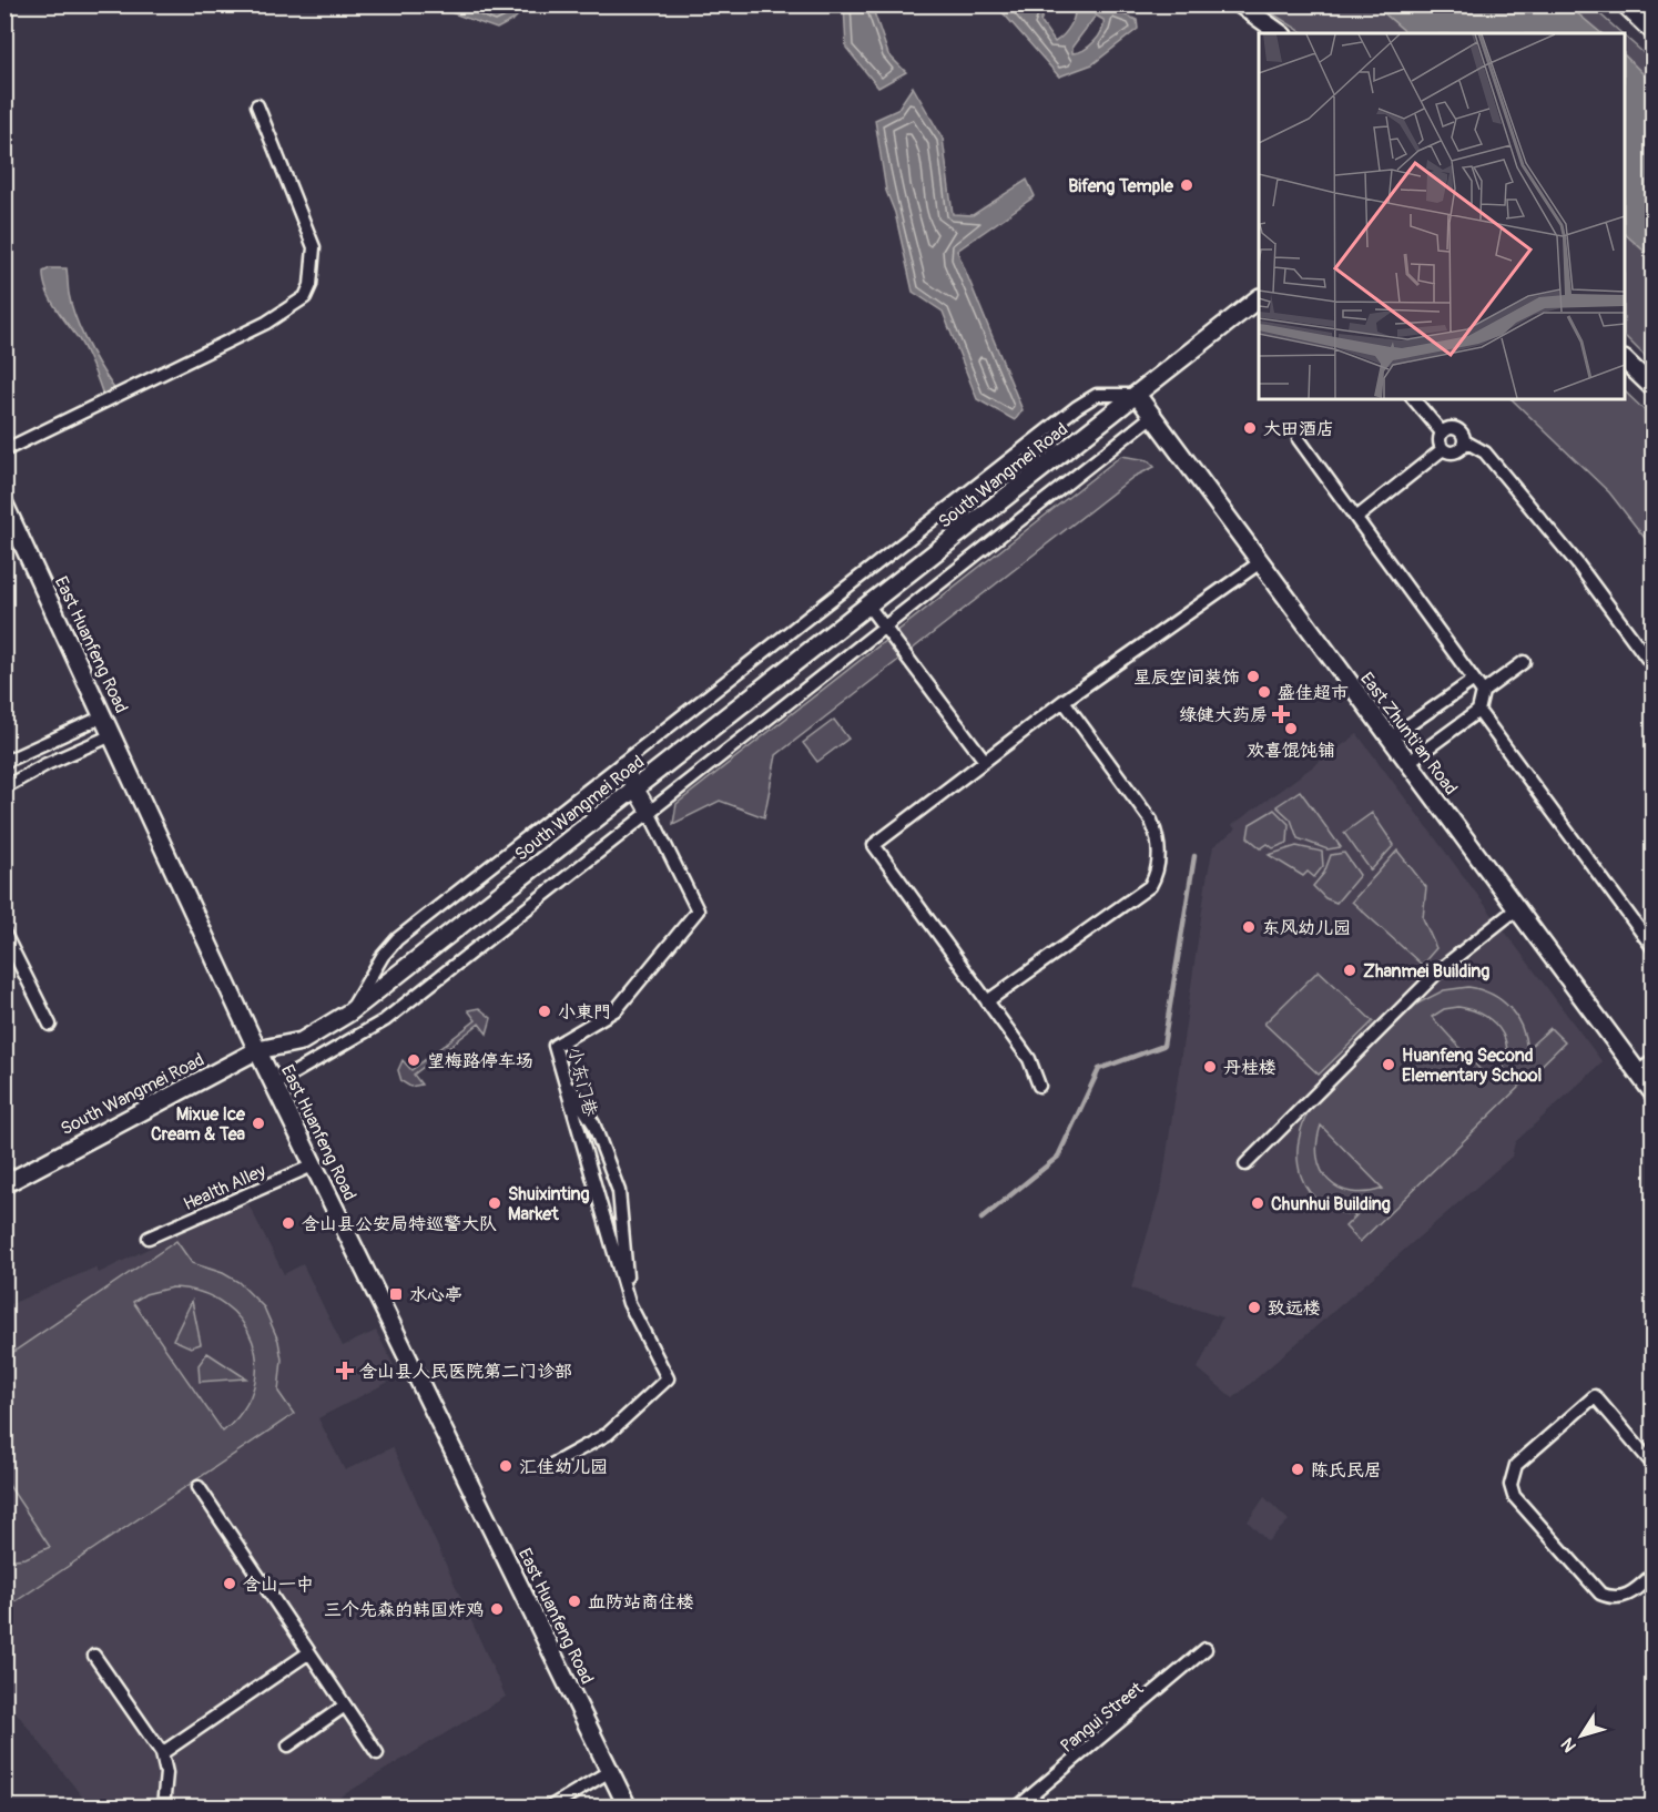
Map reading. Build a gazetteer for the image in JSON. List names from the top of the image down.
{
  "streets": {
    "main road": ["South Wangmei Road", "East Huanfeng Road", "East Zhunti'an Road"],
    "street": ["小东门巷", "Health Alley", "Pangui Street"]
  },
  "crossings": [
    ["South Wangmei Road", "East Huanfeng Road"],
    ["South Wangmei Road", "East Zhunti'an Road"],
    ["East Huanfeng Road", "Health Alley"]
  ],
  "places": {
    "other": [
      "Bifeng Temple",
      "大田酒店",
      "星辰空间装饰",
      "盛佳超市",
      "欢喜馄饨铺",
      "东风幼儿园",
      "Zhanmei Building",
      "小東門",
      "望梅路停车场",
      "Huanfeng Second Elementary School",
      "丹桂楼",
      "Mixue Ice Cream & Tea",
      "Shuixinting Market",
      "Chunhui Building",
      "含山县公安局特巡警大队",
      "致远楼",
      "汇佳幼儿园",
      "陈氏民居",
      "含山一中",
      "血防站商住楼",
      "三个先森的韩国炸鸡"
    ],
    "health": ["绿健大药房", "含山县人民医院第二门诊部"],
    "transit": ["水心亭"]
  },
  "north": "bottom left"
}
